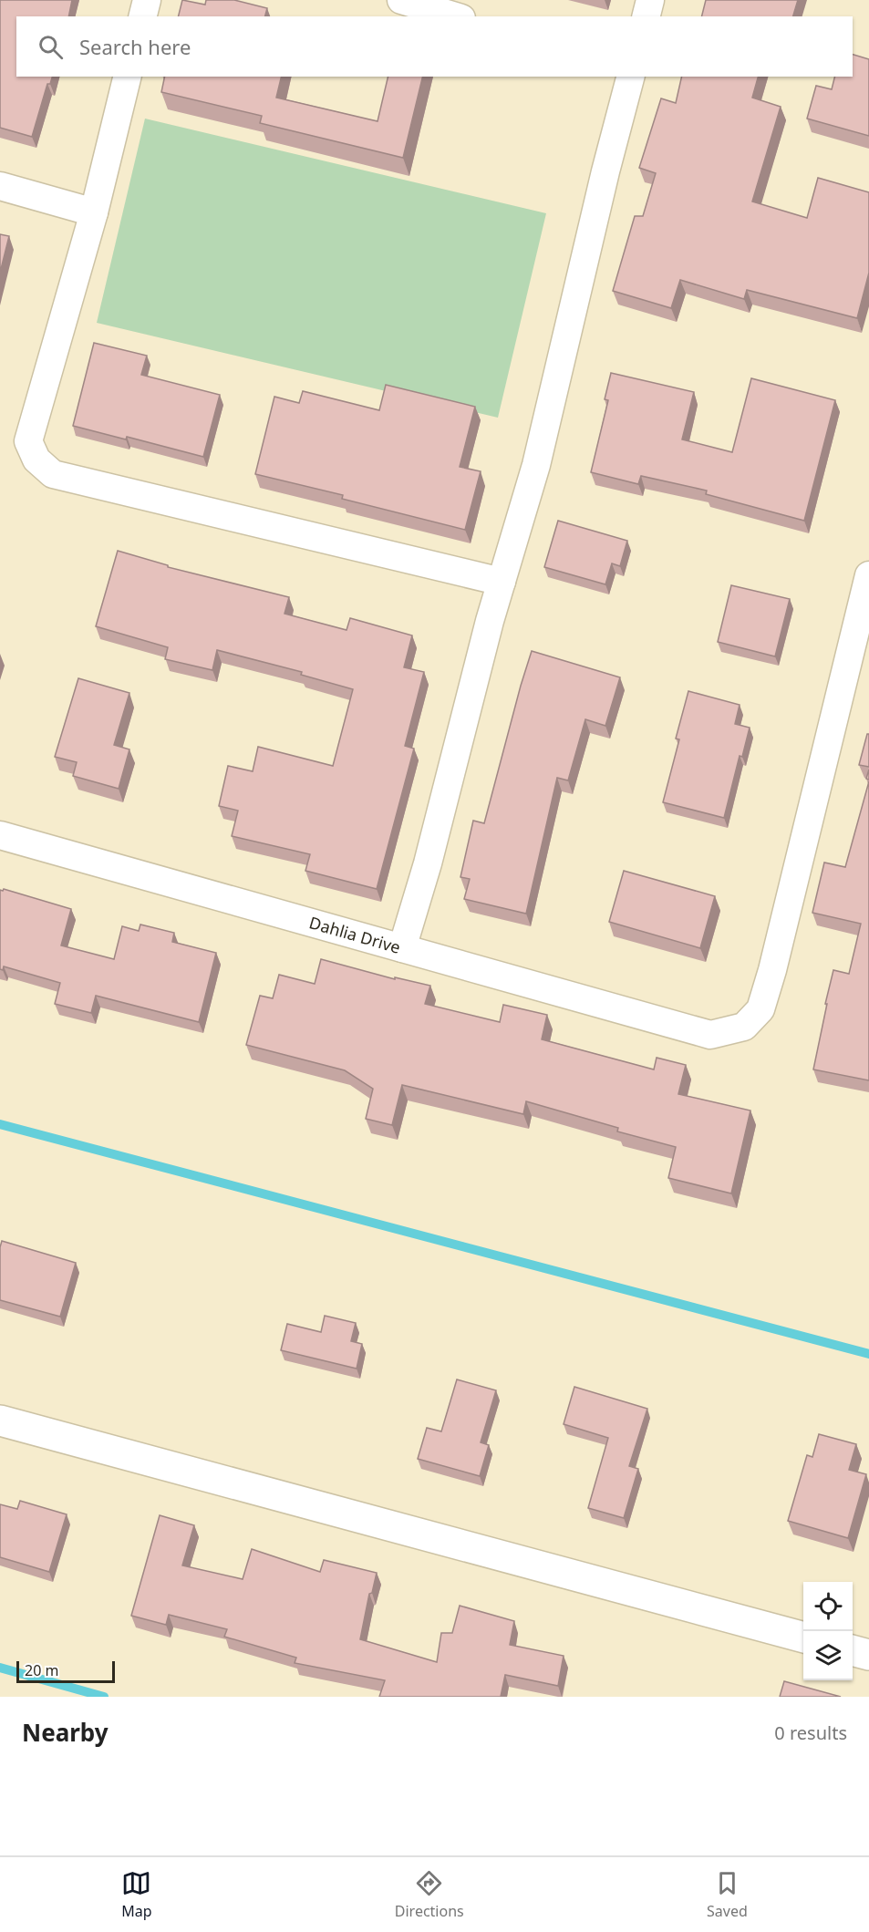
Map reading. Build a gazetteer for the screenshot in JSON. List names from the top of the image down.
{
  "streets": {
    "street": ["Dahlia Drive"]
  },
  "scale_bar": "20 m",
  "page": {
    "search": "Search here",
    "scale": "20 m",
    "heading": ["Nearby", "0 results"],
    "nav": ["Map", "Directions", "Saved"]
  }
}
